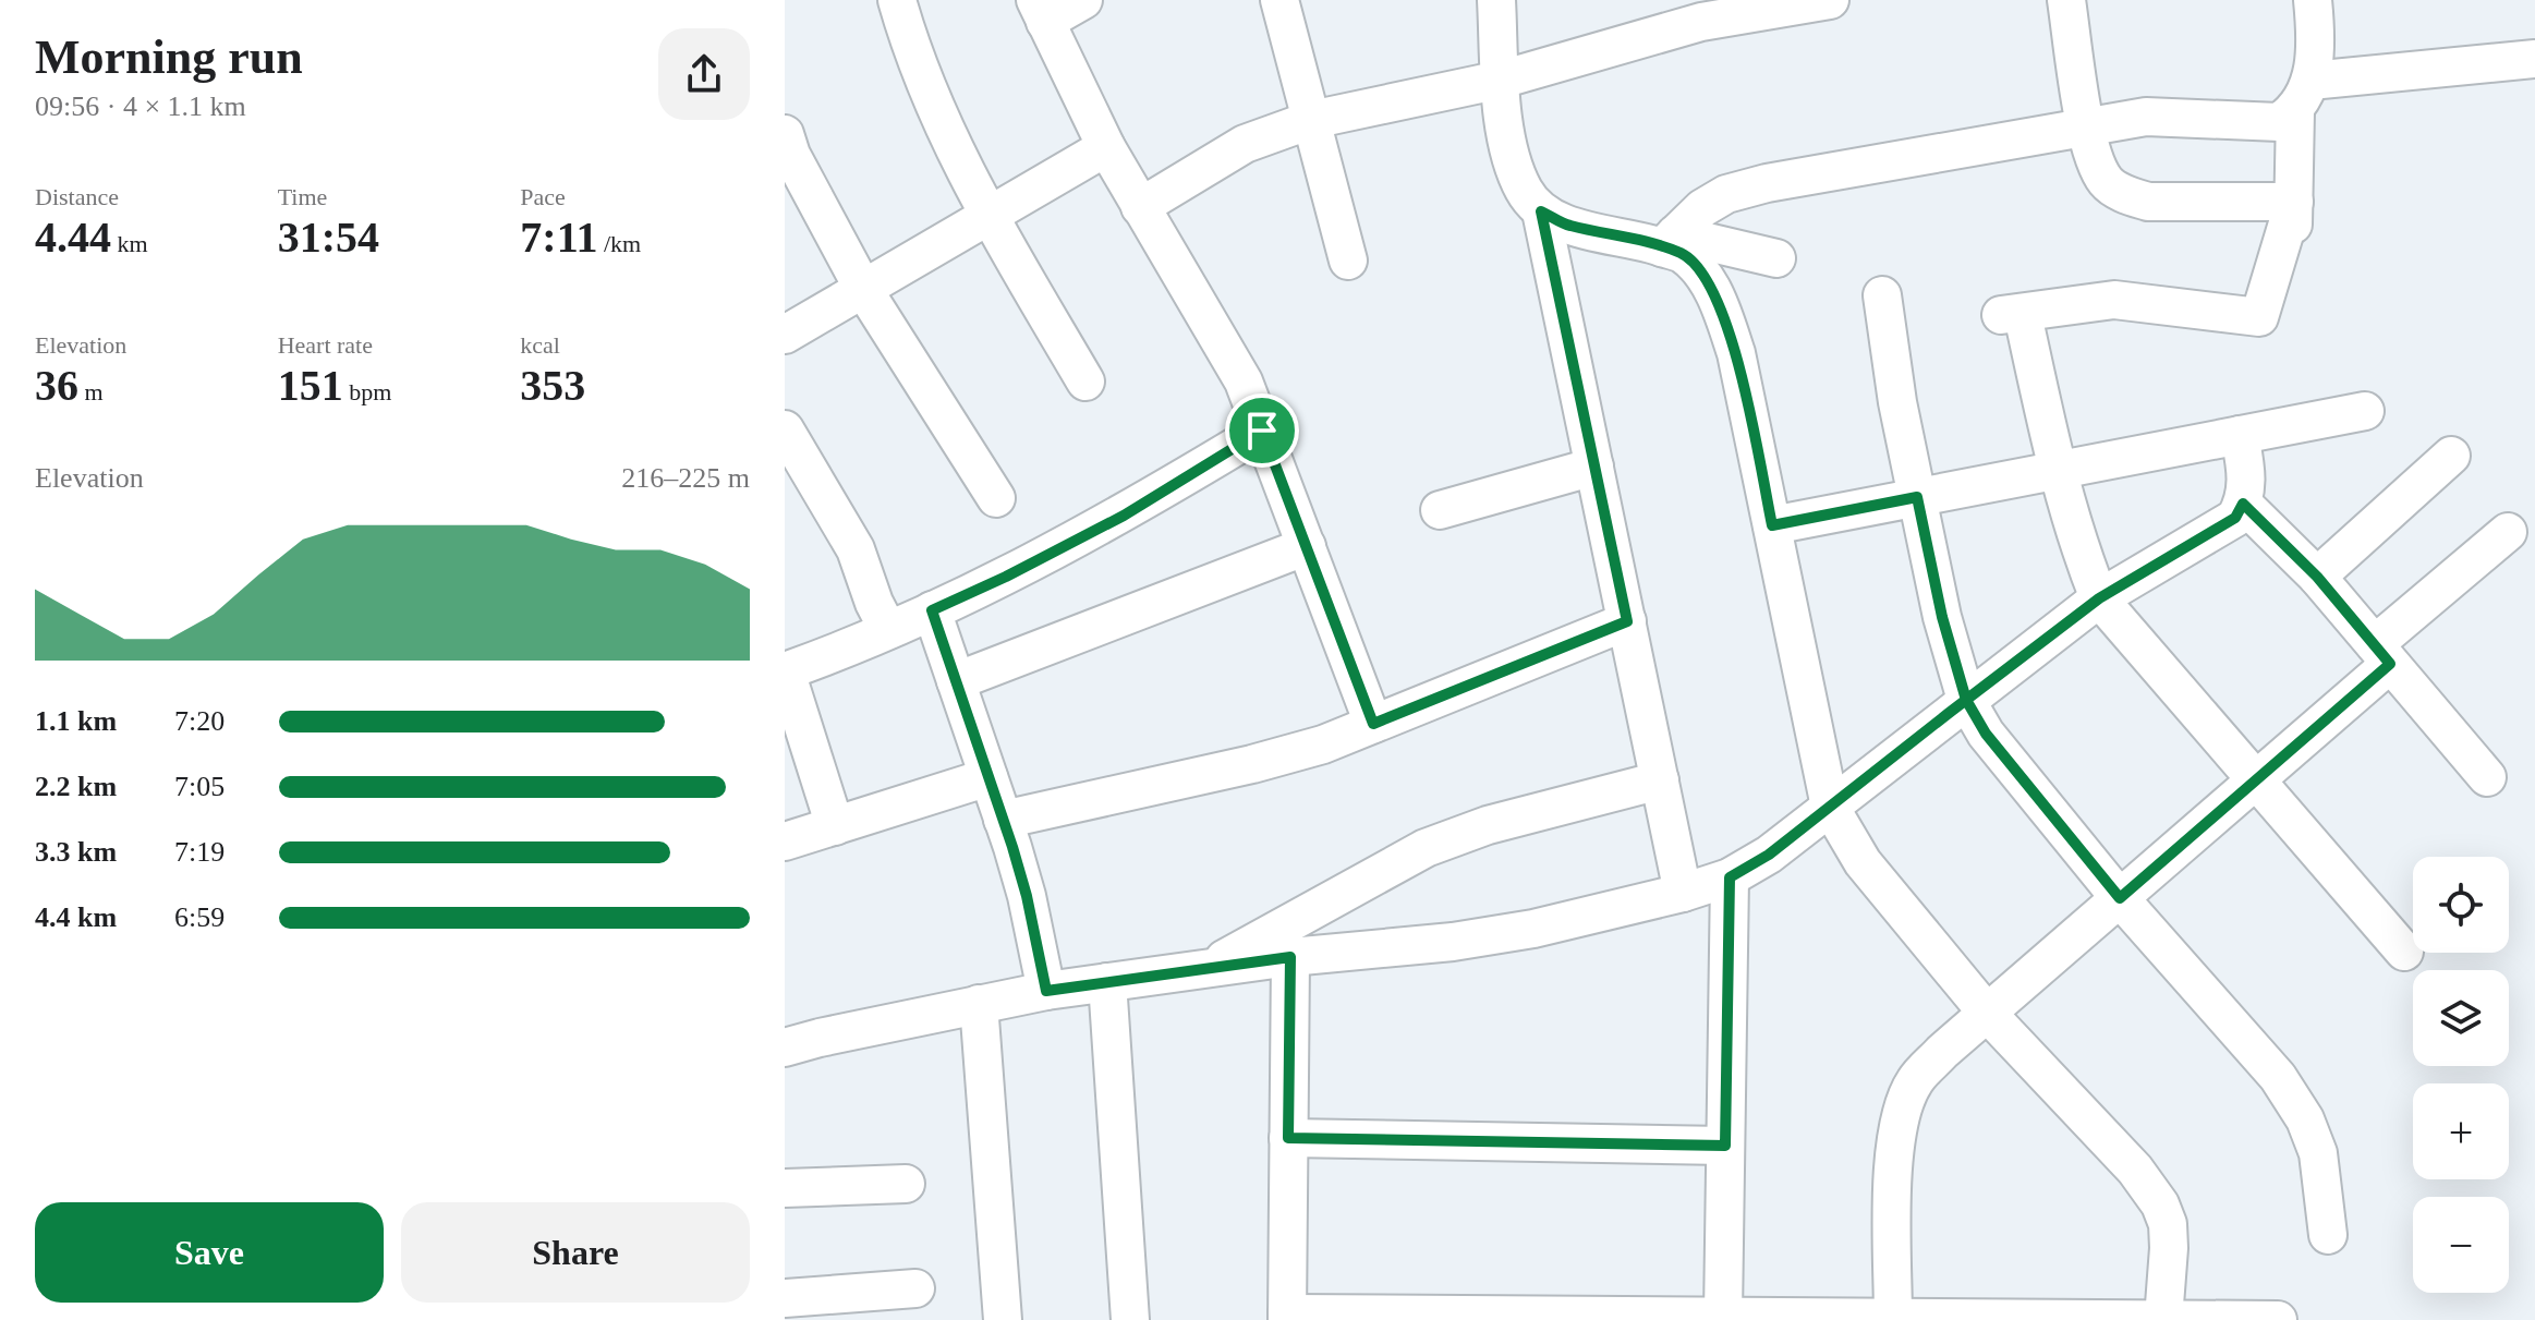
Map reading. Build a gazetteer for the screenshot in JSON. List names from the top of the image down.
{
  "page": {
    "heading": ["Morning run", "09:56 · 4 × 1.1 km"],
    "stats": [
      ["Distance", "4.44 km"],
      ["Time", "31:54"],
      ["Pace", "7:11 /km"],
      ["Elevation", "36 m"],
      ["Heart rate", "151 bpm"],
      ["kcal", "353"]
    ],
    "chart": ["Elevation", "216–225 m"],
    "list": [
      {
        "name": "1.1 km",
        "note": "7:20"
      },
      {
        "name": "2.2 km",
        "note": "7:05"
      },
      {
        "name": "3.3 km",
        "note": "7:19"
      },
      {
        "name": "4.4 km",
        "note": "6:59"
      }
    ],
    "map_buttons": ["+", "−"],
    "buttons": ["Save", "Share"]
  }
}
